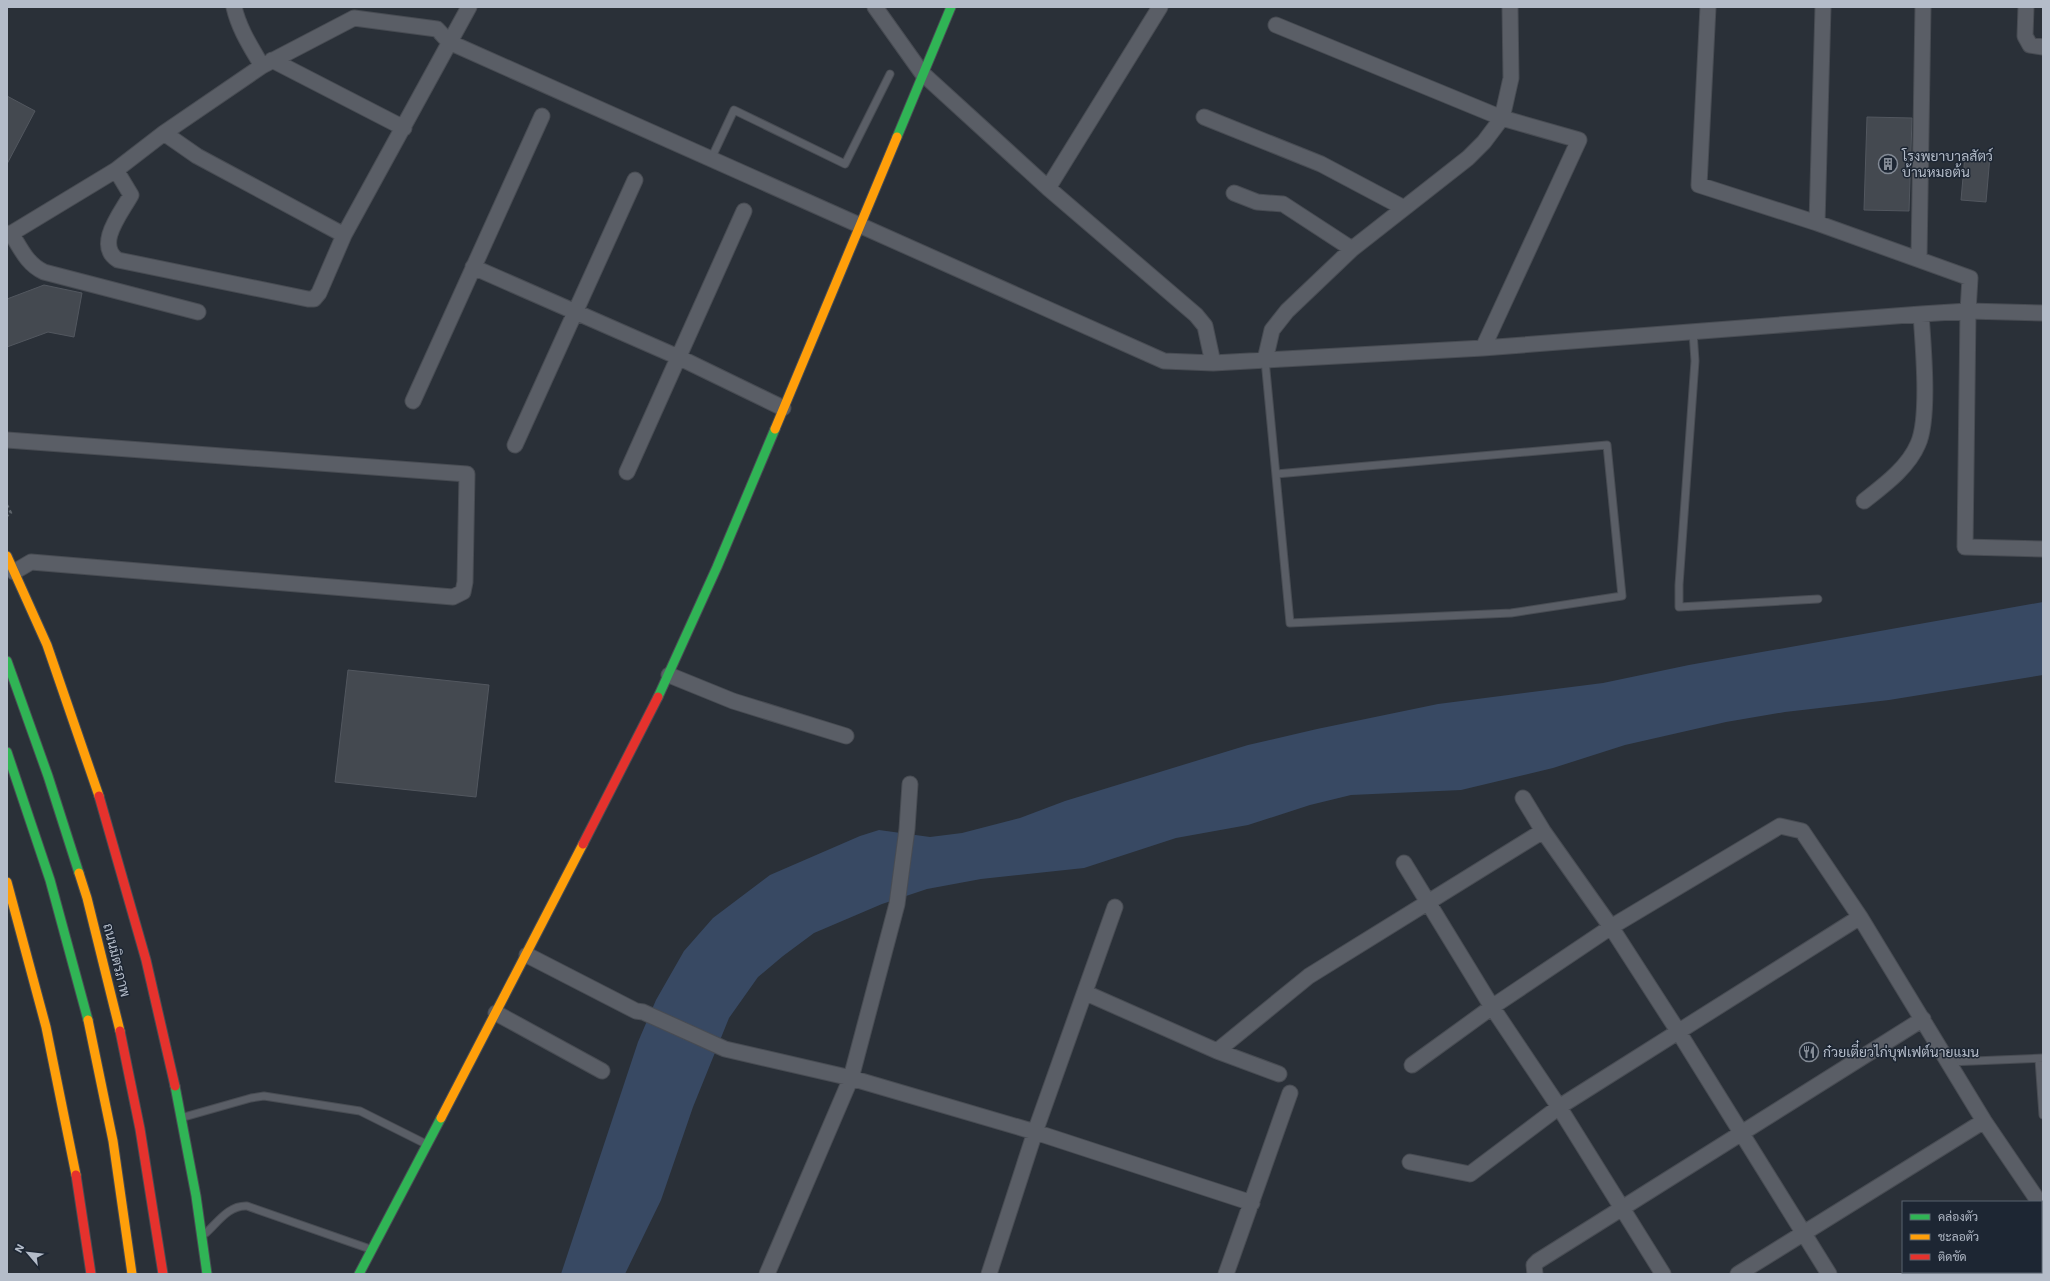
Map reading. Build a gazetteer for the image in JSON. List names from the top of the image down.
{
  "streets": {
    "main road": ["ถนนมิตรภาพ"]
  },
  "places": {
    "building": ["โรงพยาบาลสัตว์ บ้านหมอต้น"],
    "restaurant": ["ก๋วยเตี๋ยวไก่บุฟเฟต์นายแมน"]
  },
  "legend": ["คล่องตัว", "ชะลอตัว", "ติดขัด"],
  "north": "top left"
}
